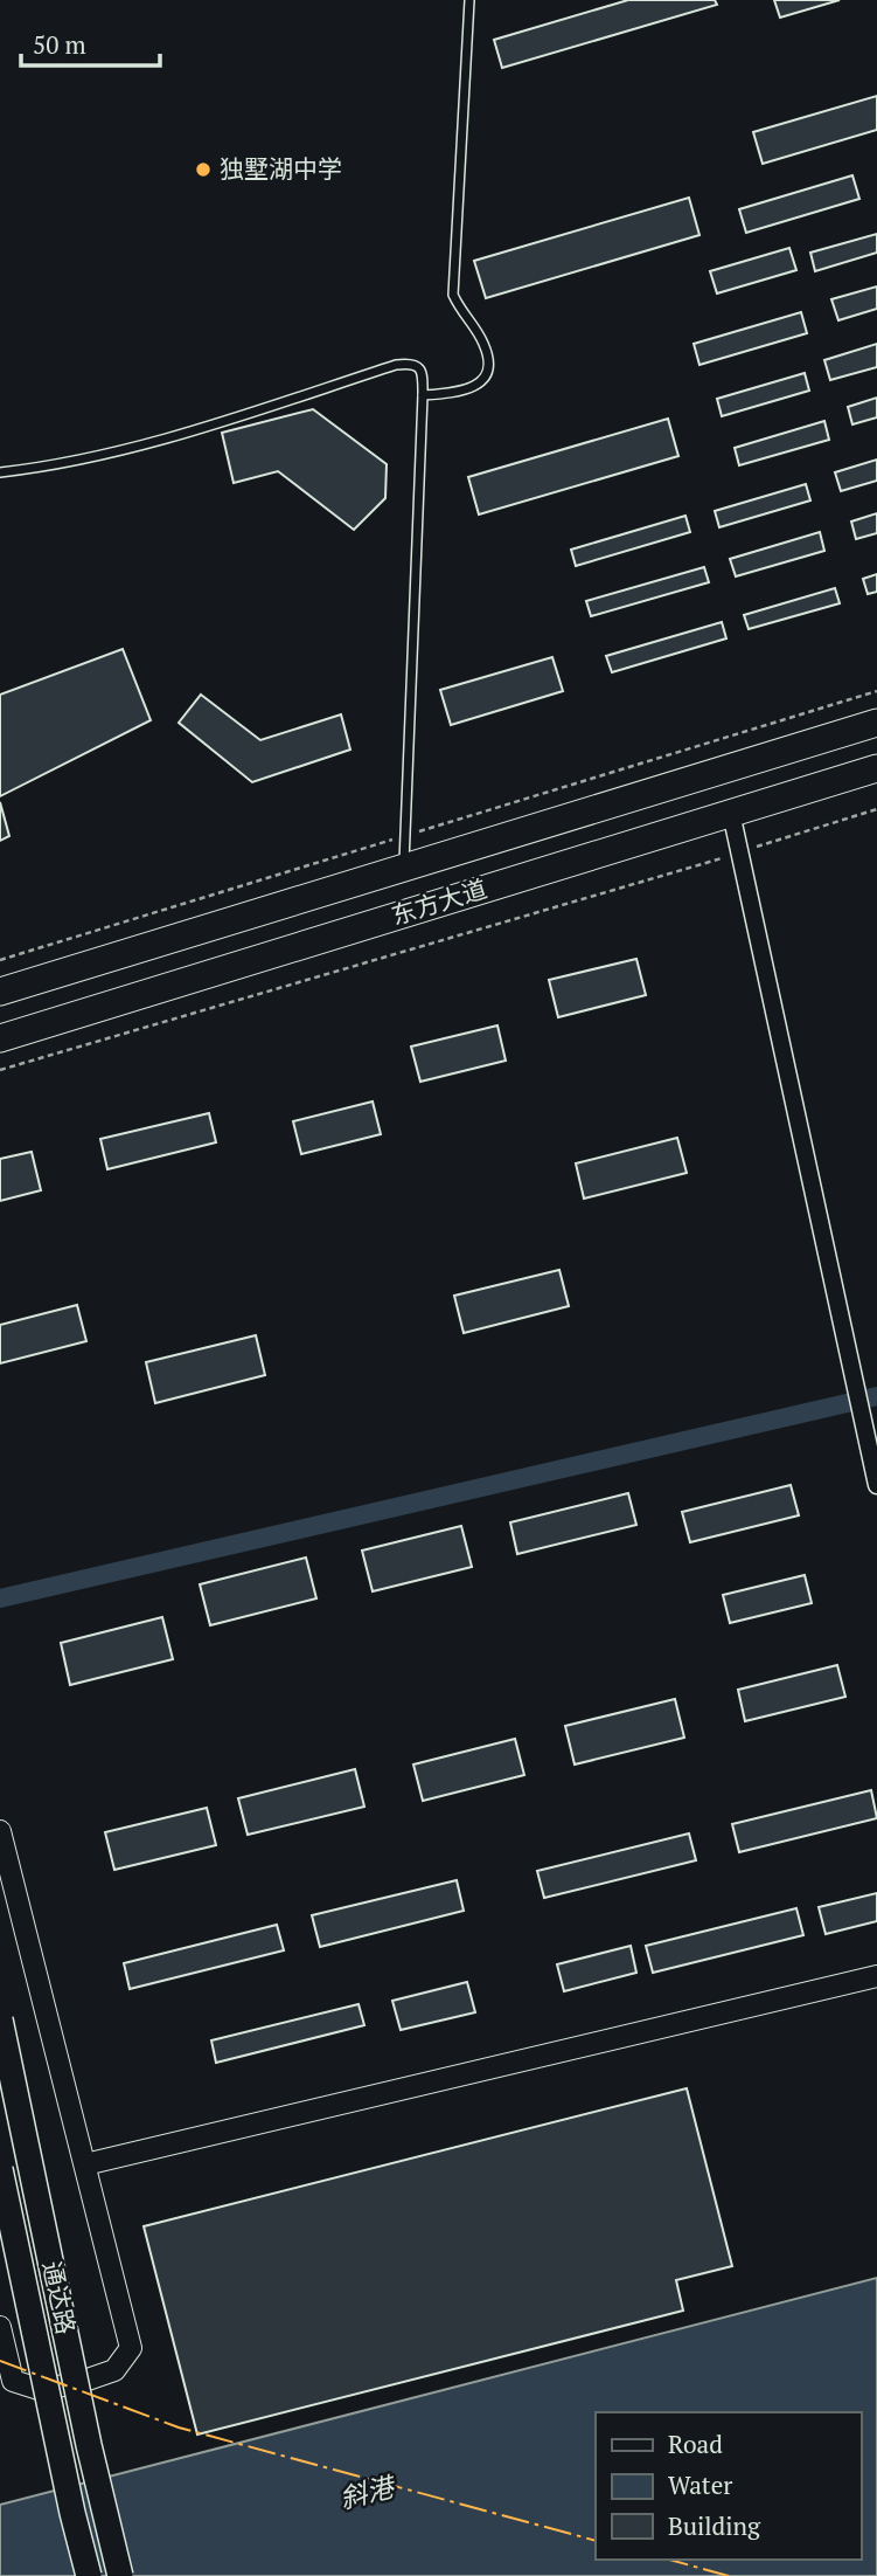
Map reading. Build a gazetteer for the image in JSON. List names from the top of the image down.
{
  "streets": {
    "main road": ["东方大道", "通达路"]
  },
  "water": ["斜港"],
  "places": ["独墅湖中学"],
  "legend": ["Road", "Water", "Building"],
  "scale_bar": "50 m"
}
